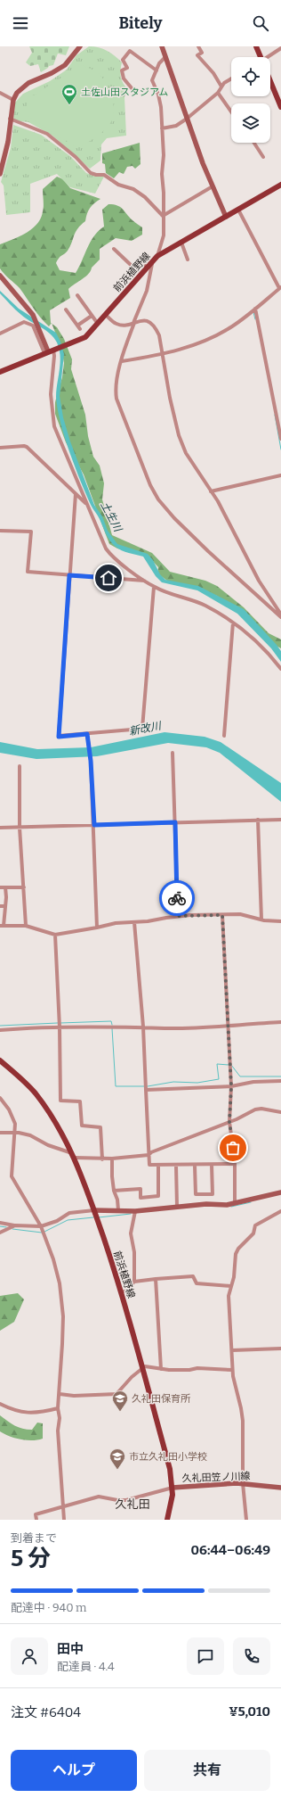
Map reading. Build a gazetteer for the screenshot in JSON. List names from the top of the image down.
{
  "streets": {
    "main road": ["前浜植野線"],
    "street": ["久礼田笠ノ川線"]
  },
  "crossings": [
    ["前浜植野線", "久礼田笠ノ川線"]
  ],
  "districts": ["久礼田"],
  "water": ["土生川", "新改川"],
  "places": {
    "sports": ["土佐山田スタジアム"],
    "school or university": ["久礼田保育所", "市立久礼田小学校"]
  },
  "page": {
    "header": "Bitely",
    "heading": ["5 分", "到着まで", "06:44–06:49"],
    "panel": [
      "田中",
      "配達員 · 4.4",
      "注文 #6404",
      "¥5,010"
    ],
    "bar": "配達中 · 940 m",
    "buttons": ["ヘルプ", "共有"]
  }
}
